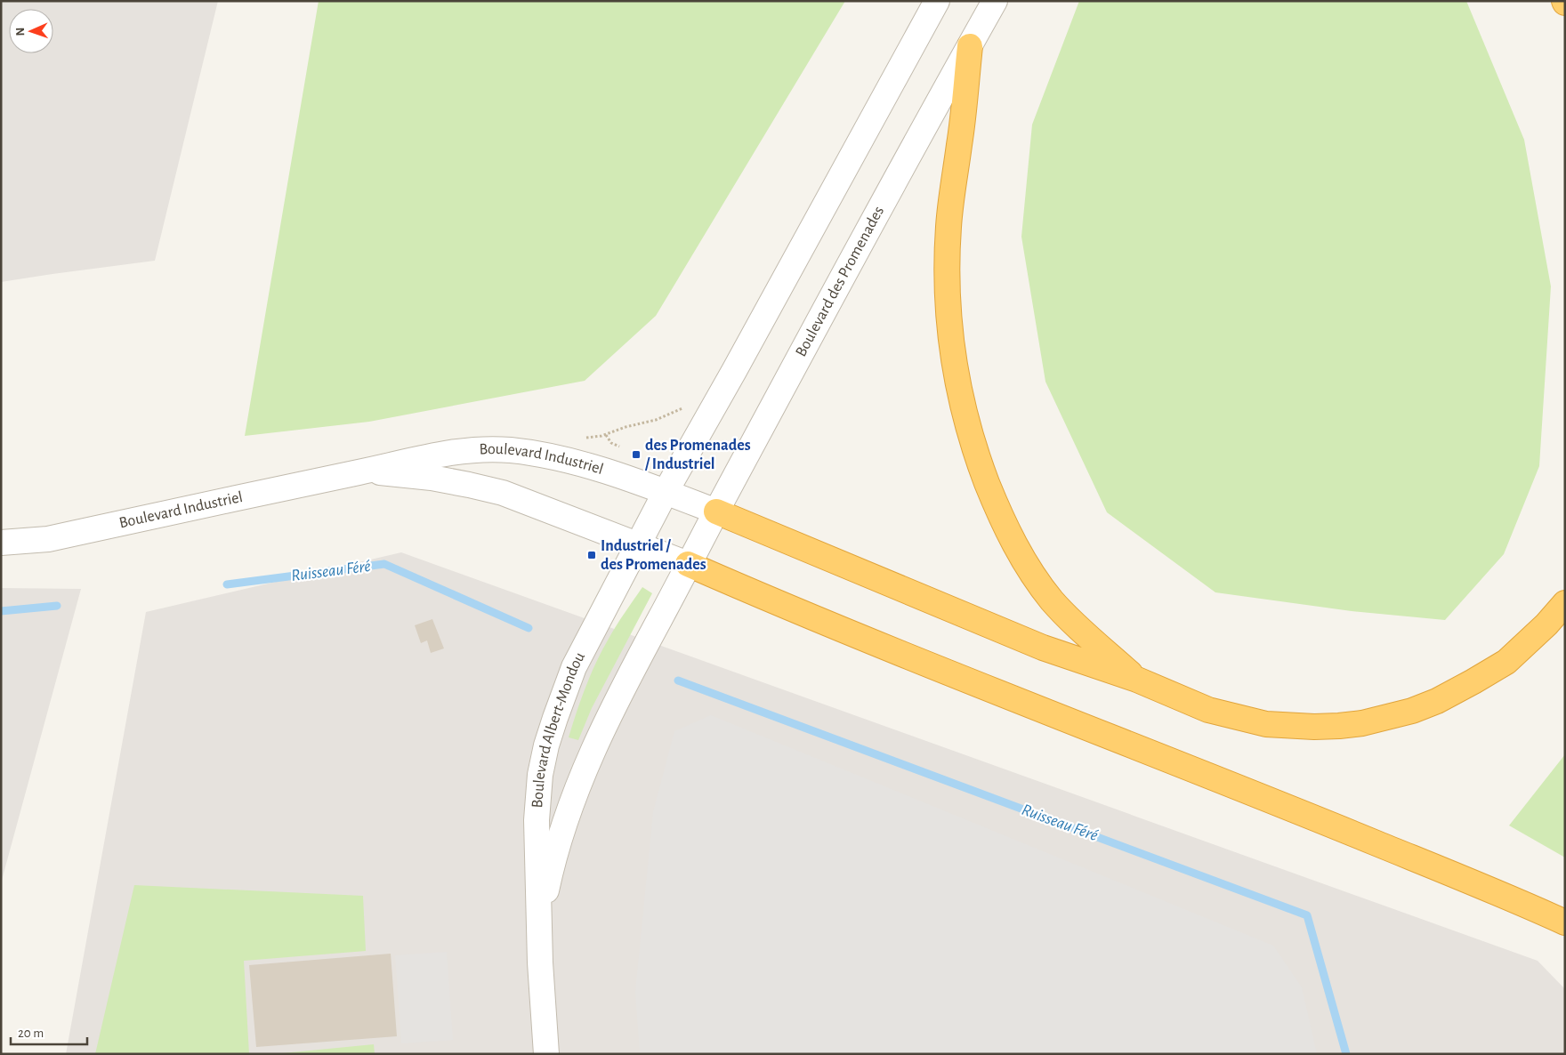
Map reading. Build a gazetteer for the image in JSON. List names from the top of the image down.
{
  "streets": {
    "street": ["Boulevard des Promenades", "Boulevard Industriel", "Boulevard Albert-Mondou"]
  },
  "crossings": [
    ["Boulevard des Promenades", "Boulevard Industriel"],
    ["Boulevard des Promenades", "Boulevard Albert-Mondou"],
    ["Boulevard Industriel", "Boulevard Albert-Mondou"]
  ],
  "water": ["Ruisseau Féré"],
  "places": {
    "transit": ["des Promenades / Industriel", "Industriel / des Promenades"]
  },
  "scale_bar": "20 m",
  "north": "left"
}
